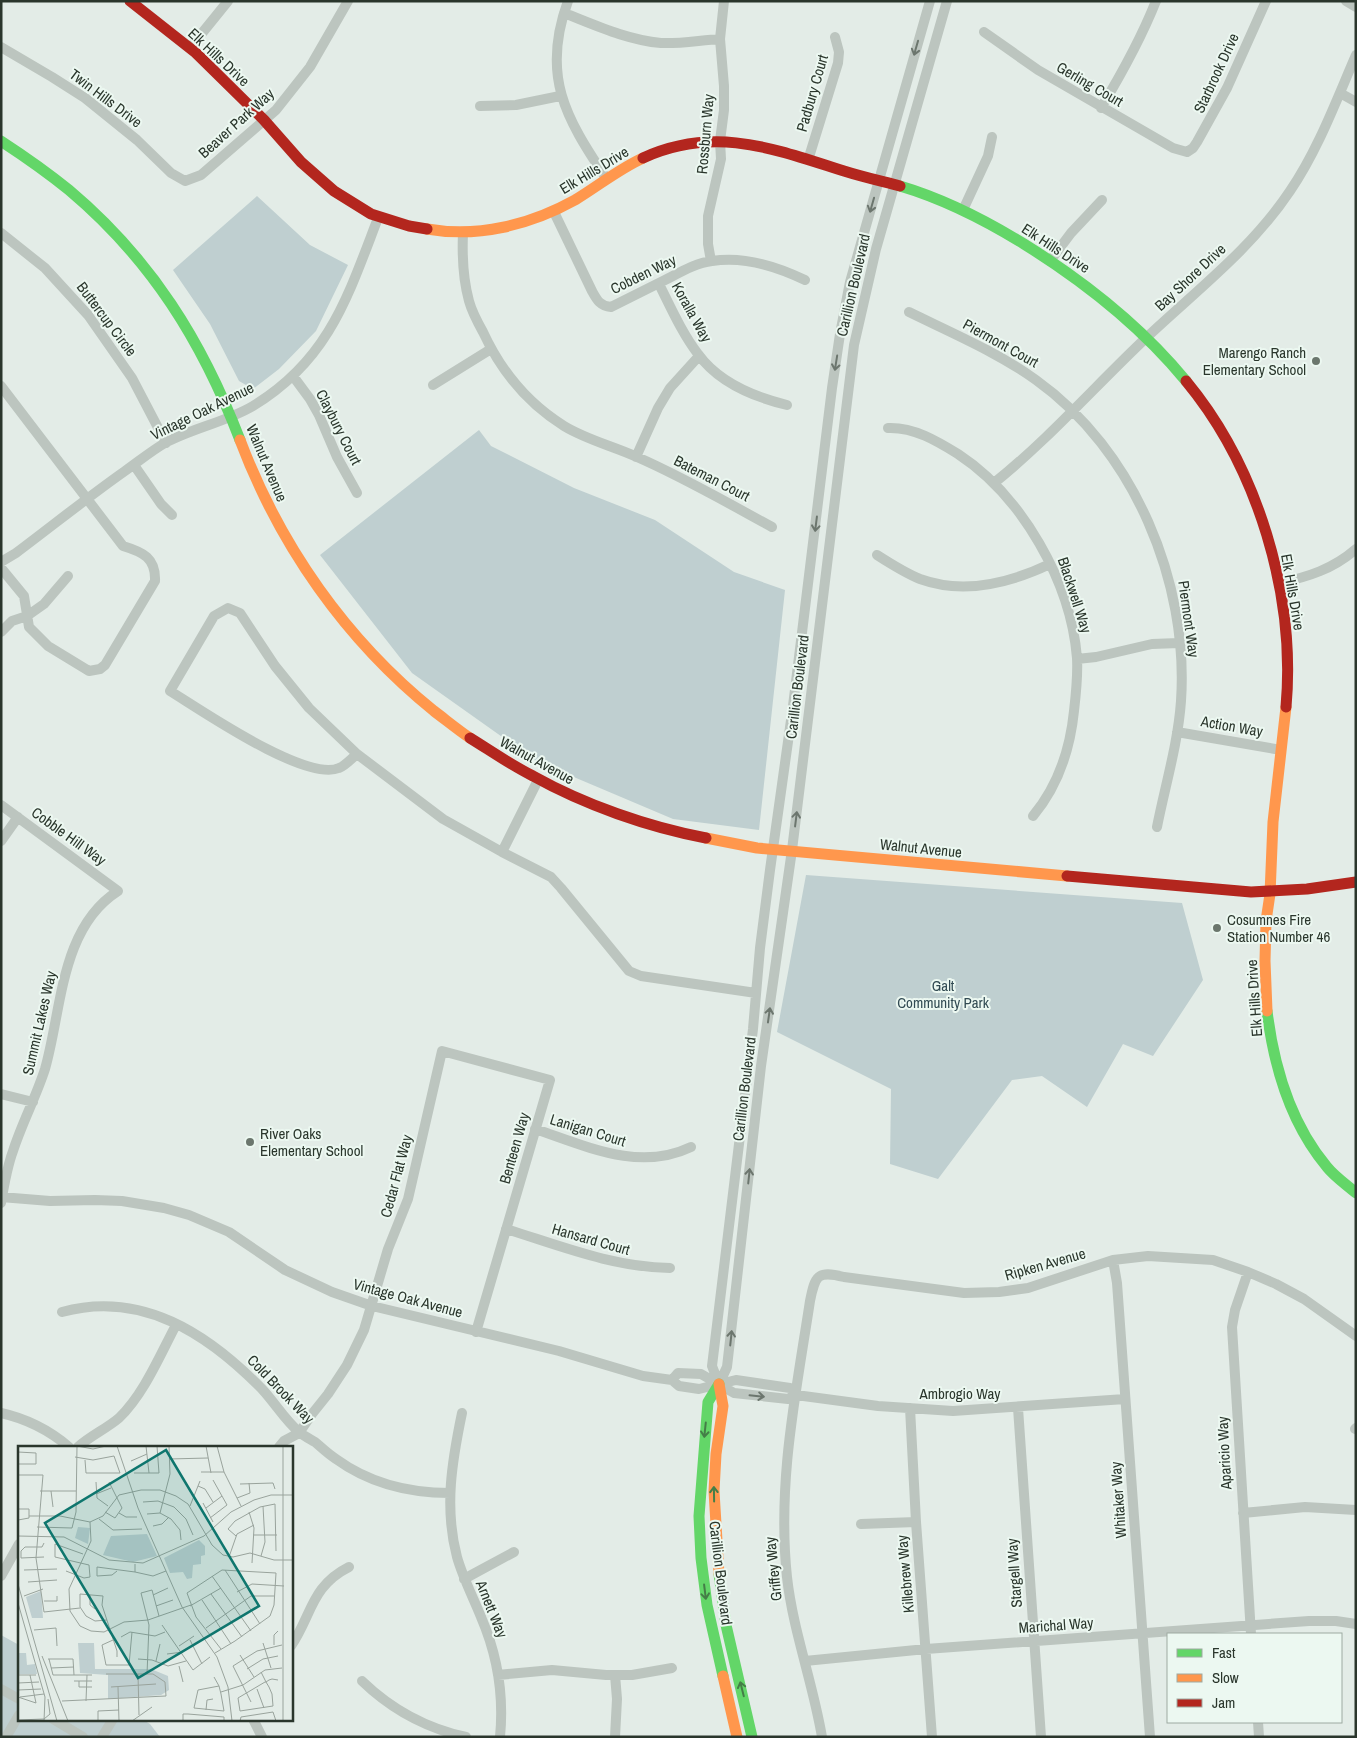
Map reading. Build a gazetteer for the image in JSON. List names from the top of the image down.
{
  "streets": {
    "street": [
      "Elk Hills Drive",
      "Starbrook Drive",
      "Gerling Court",
      "Padbury Court",
      "Twin Hills Drive",
      "Beaver Park Way",
      "Rossburn Way",
      "Cobden Way",
      "Bay Shore Drive",
      "Carillion Boulevard",
      "Koralla Way",
      "Buttercup Circle",
      "Piermont Court",
      "Vintage Oak Avenue",
      "Claybury Court",
      "Walnut Avenue",
      "Bateman Court",
      "Blackwell Way",
      "Piermont Way",
      "Action Way",
      "Cobble Hill Way",
      "Summit Lakes Way",
      "Lanigan Court",
      "Benteen Way",
      "Cedar Flat Way",
      "Hansard Court",
      "Ripken Avenue",
      "Cold Brook Way",
      "Ambrogio Way",
      "Aparicio Way",
      "Whitaker Way",
      "Griffey Way",
      "Stargell Way",
      "Killebrew Way",
      "Arnett Way",
      "Marichal Way"
    ]
  },
  "crossings": [
    ["Elk Hills Drive", "Padbury Court"],
    ["Elk Hills Drive", "Beaver Park Way"],
    ["Elk Hills Drive", "Rossburn Way"],
    ["Elk Hills Drive", "Cobden Way"],
    ["Elk Hills Drive", "Bay Shore Drive"],
    ["Elk Hills Drive", "Carillion Boulevard"],
    ["Elk Hills Drive", "Vintage Oak Avenue"],
    ["Elk Hills Drive", "Walnut Avenue"],
    ["Elk Hills Drive", "Bateman Court"],
    ["Elk Hills Drive", "Action Way"],
    ["Starbrook Drive", "Gerling Court"],
    ["Twin Hills Drive", "Beaver Park Way"],
    ["Rossburn Way", "Cobden Way"],
    ["Cobden Way", "Koralla Way"],
    ["Bay Shore Drive", "Piermont Court"],
    ["Bay Shore Drive", "Blackwell Way"],
    ["Bay Shore Drive", "Piermont Way"],
    ["Carillion Boulevard", "Vintage Oak Avenue"],
    ["Carillion Boulevard", "Walnut Avenue"],
    ["Carillion Boulevard", "Ambrogio Way"],
    ["Buttercup Circle", "Vintage Oak Avenue"],
    ["Piermont Court", "Piermont Way"],
    ["Vintage Oak Avenue", "Claybury Court"],
    ["Vintage Oak Avenue", "Walnut Avenue"],
    ["Vintage Oak Avenue", "Summit Lakes Way"],
    ["Vintage Oak Avenue", "Benteen Way"],
    ["Vintage Oak Avenue", "Cedar Flat Way"],
    ["Vintage Oak Avenue", "Ambrogio Way"],
    ["Piermont Way", "Action Way"],
    ["Cobble Hill Way", "Summit Lakes Way"],
    ["Lanigan Court", "Benteen Way"],
    ["Benteen Way", "Cedar Flat Way"],
    ["Benteen Way", "Hansard Court"],
    ["Cedar Flat Way", "Cold Brook Way"],
    ["Ripken Avenue", "Ambrogio Way"],
    ["Ripken Avenue", "Aparicio Way"],
    ["Ripken Avenue", "Whitaker Way"],
    ["Ripken Avenue", "Griffey Way"],
    ["Cold Brook Way", "Arnett Way"],
    ["Ambrogio Way", "Whitaker Way"],
    ["Ambrogio Way", "Griffey Way"],
    ["Ambrogio Way", "Stargell Way"],
    ["Ambrogio Way", "Killebrew Way"],
    ["Aparicio Way", "Marichal Way"],
    ["Whitaker Way", "Marichal Way"],
    ["Griffey Way", "Marichal Way"],
    ["Stargell Way", "Marichal Way"],
    ["Killebrew Way", "Marichal Way"]
  ],
  "parks": ["Galt Community Park"],
  "places": ["Marengo Ranch Elementary School", "Cosumnes Fire Station Number 46", "River Oaks Elementary School"],
  "legend": ["Fast", "Slow", "Jam"]
}
